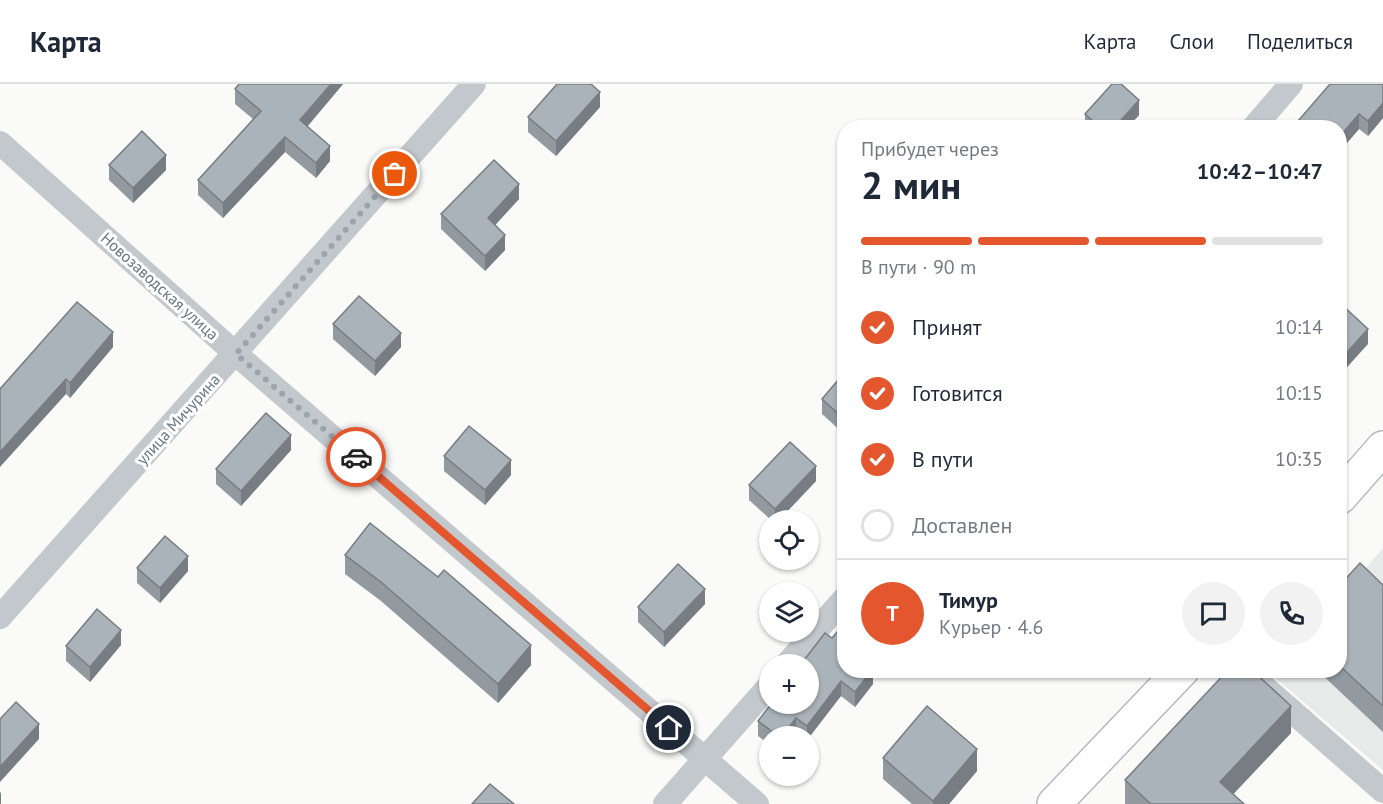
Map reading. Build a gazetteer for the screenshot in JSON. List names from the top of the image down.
{
  "streets": {
    "street": ["Новозаводская улица", "улица Мичурина"]
  },
  "crossings": [
    ["Новозаводская улица", "улица Мичурина"]
  ],
  "page": {
    "header": "Карта",
    "nav": ["Карта", "Слои", "Поделиться"],
    "heading": ["2 мин", "Прибудет через", "10:42–10:47"],
    "panel": ["Тимур", "Курьер · 4.6"],
    "bar": "В пути · 90 m",
    "list": [
      ["Принят", "10:14"],
      ["Готовится", "10:15"],
      ["В пути", "10:35"],
      "Доставлен"
    ],
    "map_buttons": ["+", "−"],
    "round": "Т"
  }
}
